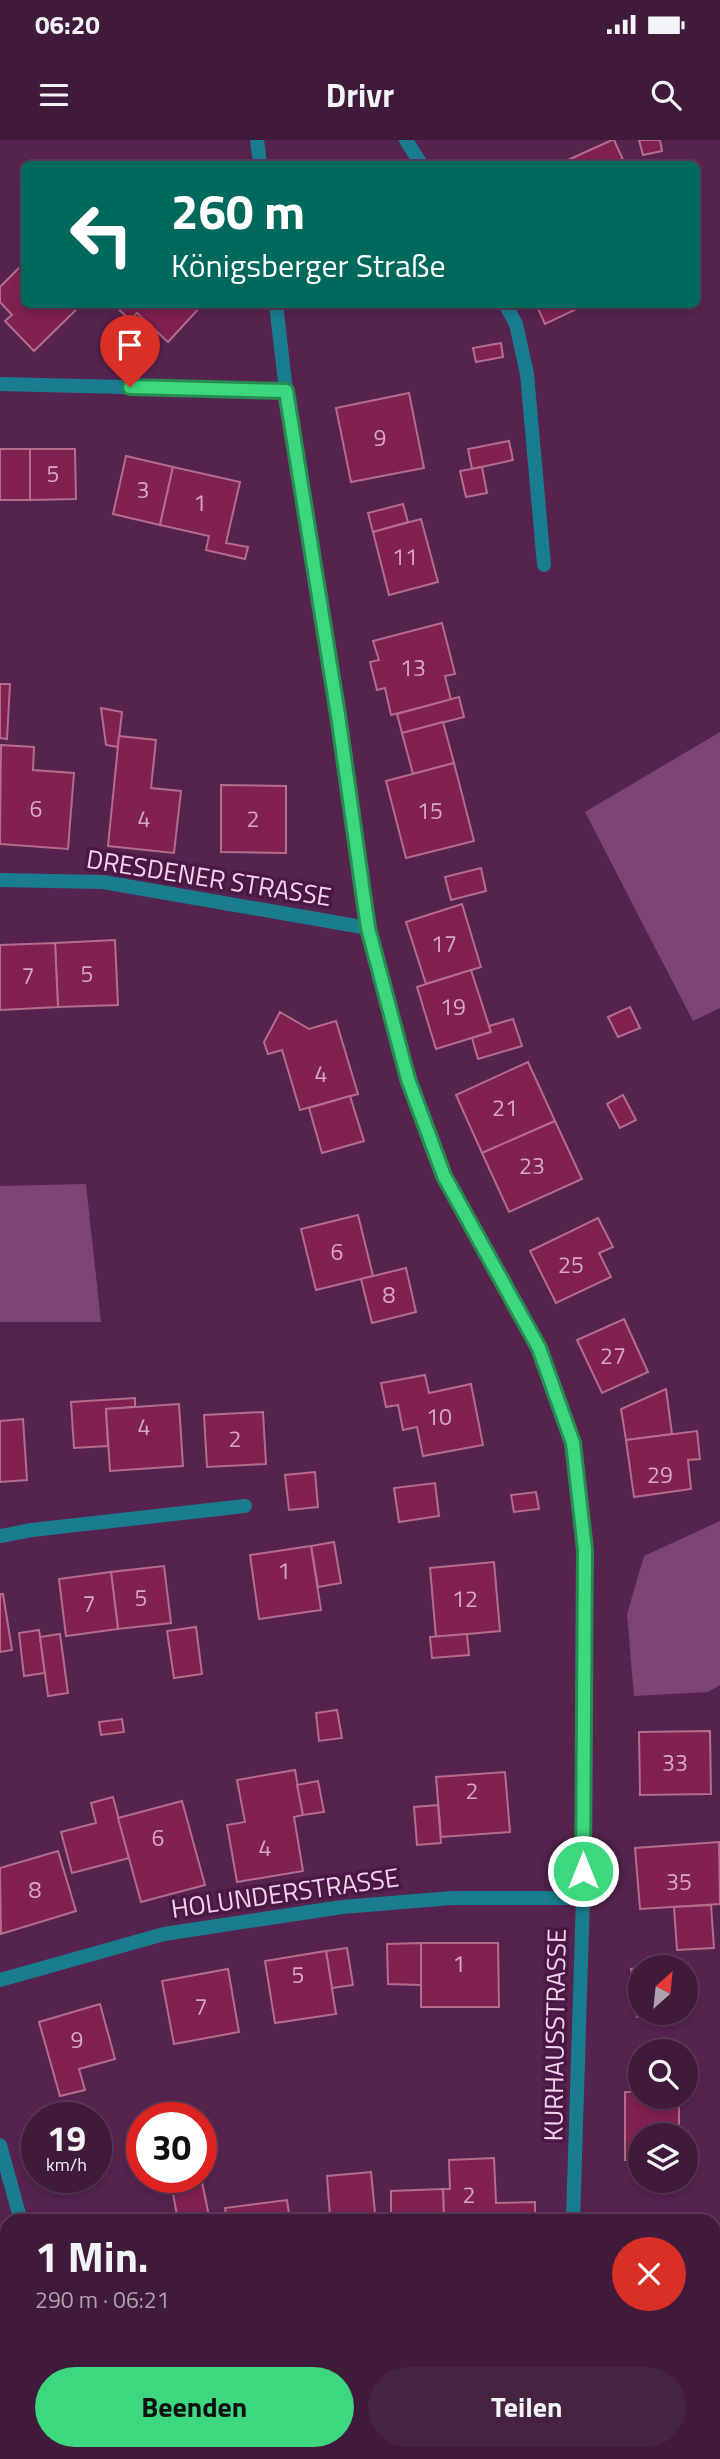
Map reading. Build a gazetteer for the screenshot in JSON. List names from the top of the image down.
{
  "streets": {
    "street": ["DRESDENER STRASSE", "HOLUNDERSTRASSE", "KURHAUSSTRASSE"]
  },
  "crossings": [
    ["DRESDENER STRASSE", "KURHAUSSTRASSE"],
    ["HOLUNDERSTRASSE", "KURHAUSSTRASSE"]
  ],
  "house_numbers": [
    "9",
    "5",
    "3",
    "1",
    "11",
    "13",
    "6",
    "15",
    "4",
    "2",
    "17",
    "5",
    "7",
    "19",
    "4",
    "21",
    "23",
    "6",
    "25",
    "8",
    "27",
    "10",
    "4",
    "2",
    "29",
    "1",
    "5",
    "12",
    "7",
    "33",
    "2",
    "6",
    "4",
    "35",
    "8",
    "1",
    "5",
    "7",
    "9",
    "2"
  ],
  "north": "top right",
  "page": {
    "status": "06:20",
    "header": "Drivr",
    "turn": ["260 m", "Königsberger Straße"],
    "speed": "19 km/h",
    "limit": "30",
    "heading": ["1 Min.", "290 m · 06:21"],
    "buttons": ["Beenden", "Teilen"]
  }
}
